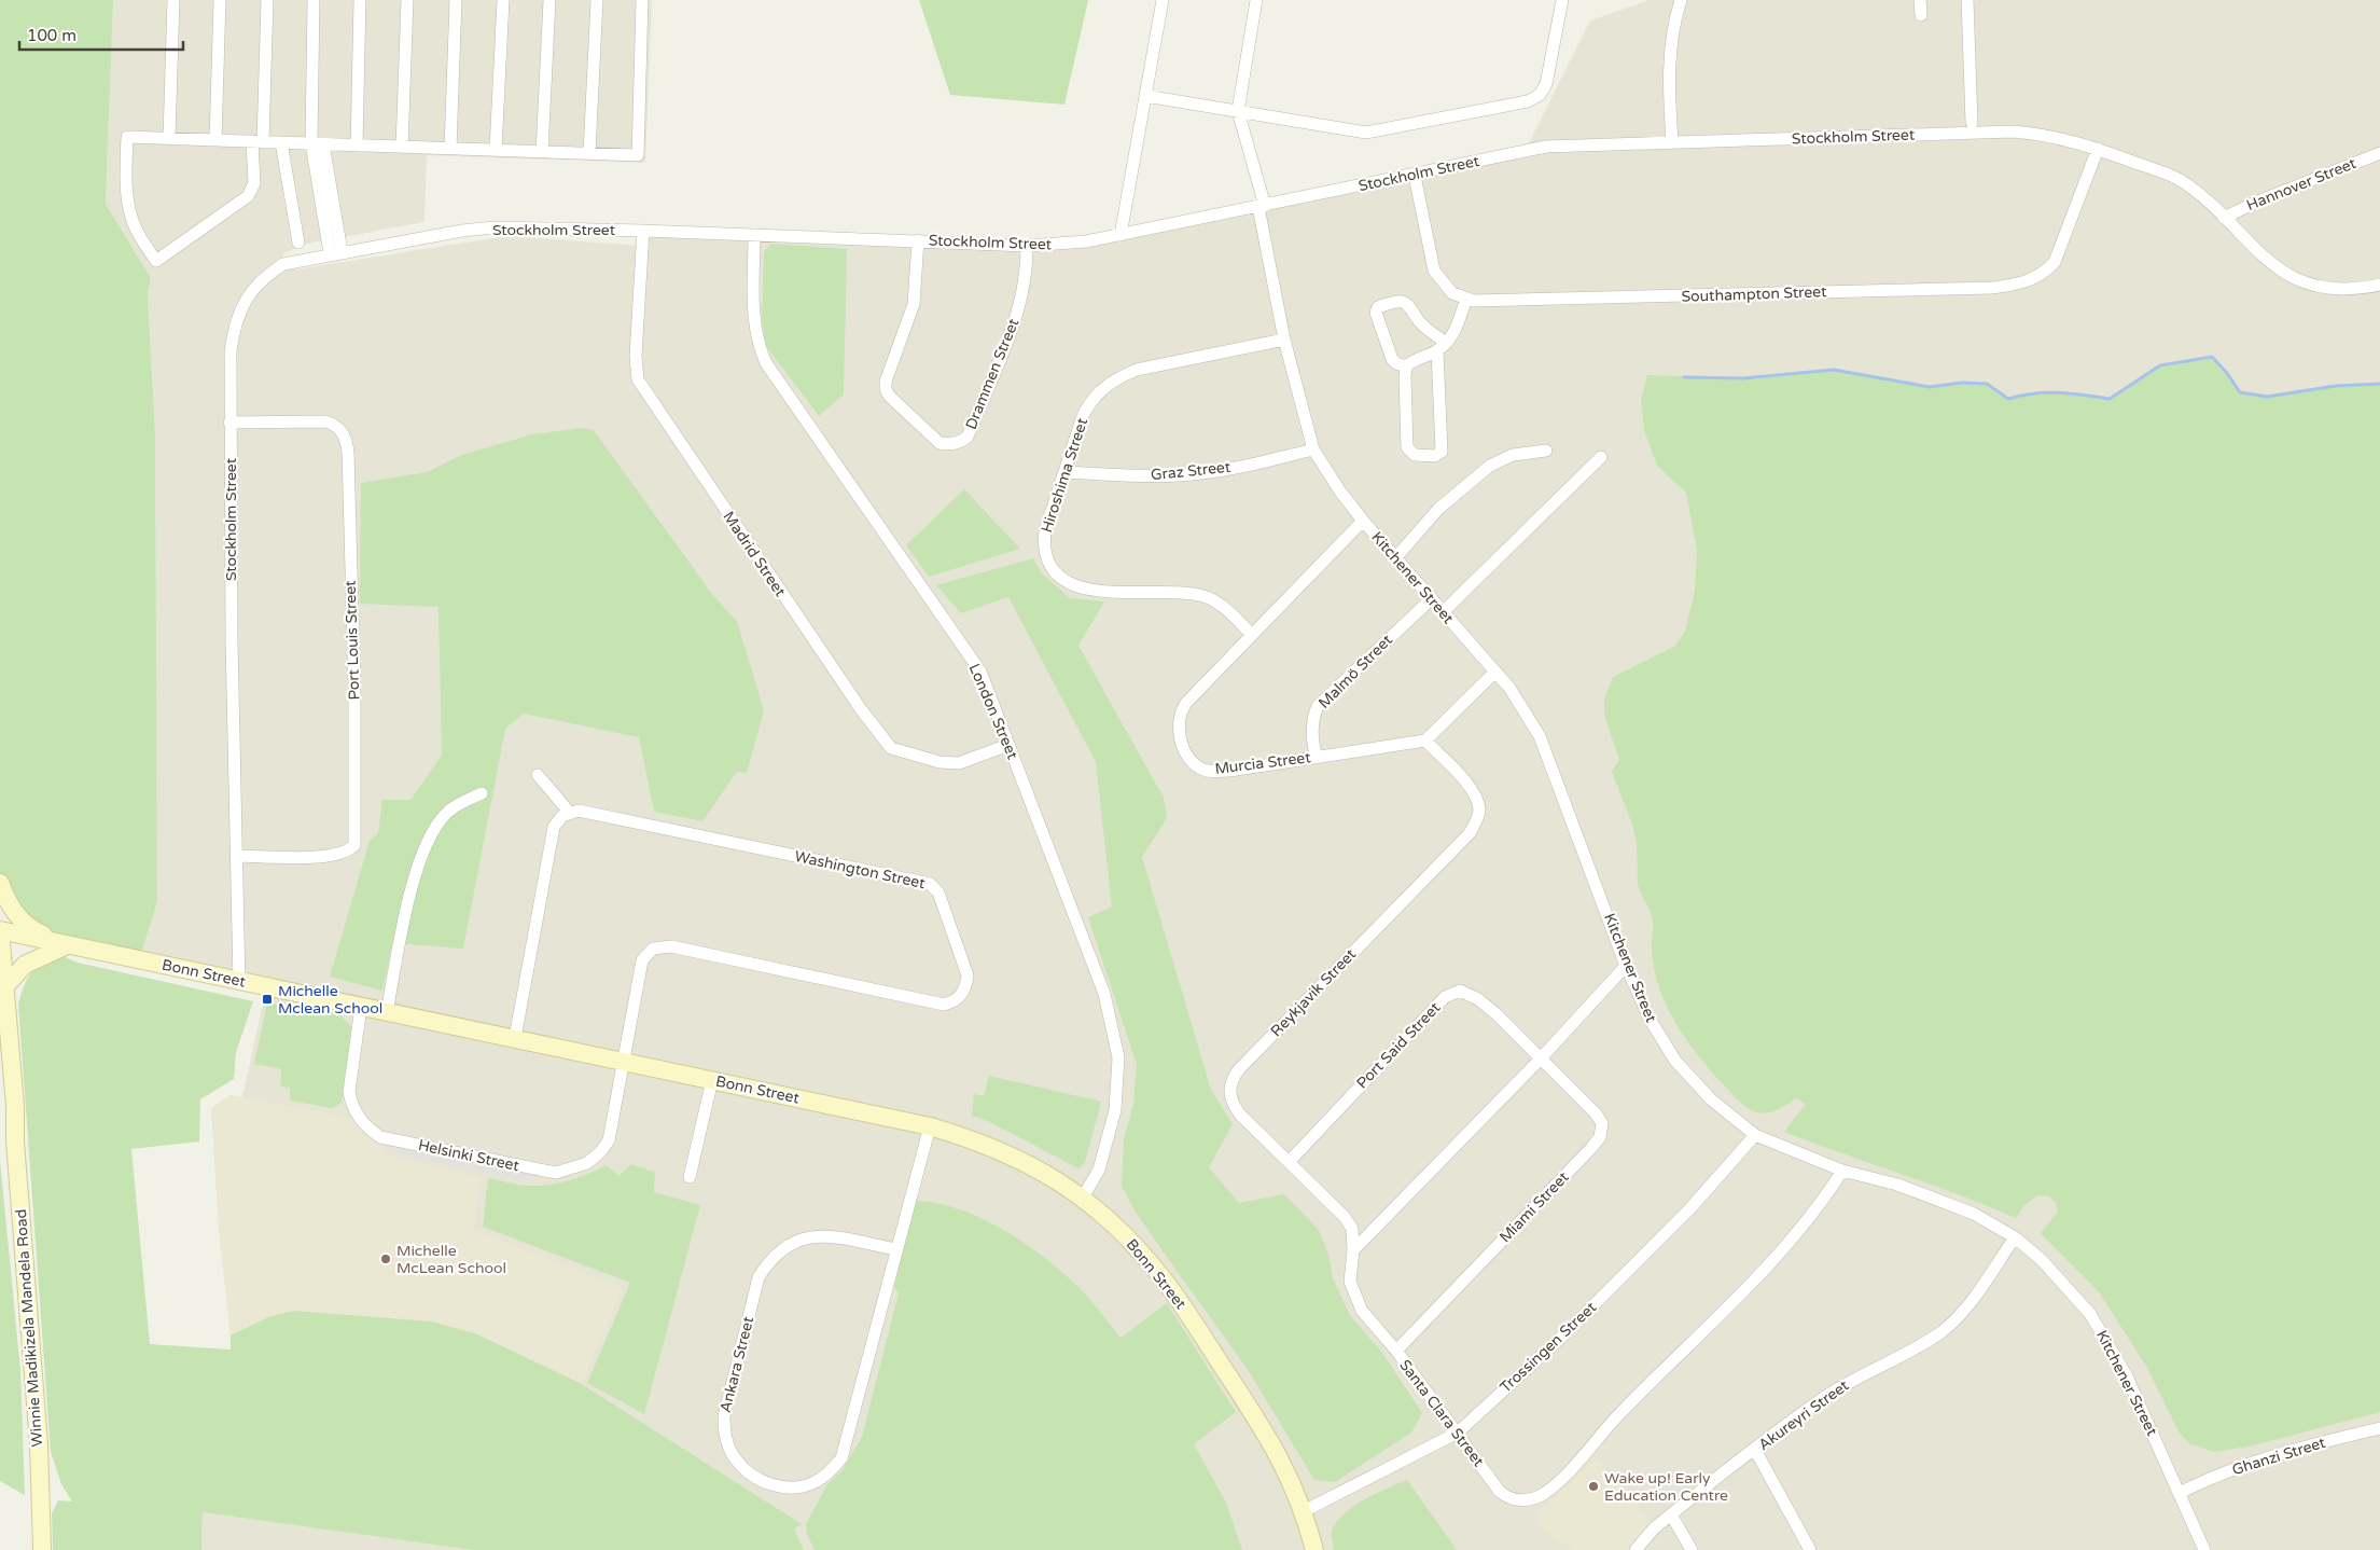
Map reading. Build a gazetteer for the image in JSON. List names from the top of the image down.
{
  "streets": {
    "street": [
      "Stockholm Street",
      "Hannover Street",
      "Southampton Street",
      "Drammen Street",
      "Graz Street",
      "Hiroshima Street",
      "Madrid Street",
      "Kitchener Street",
      "Port Louis Street",
      "Malmö Street",
      "London Street",
      "Murcia Street",
      "Washington Street",
      "Bonn Street",
      "Reykjavik Street",
      "Port Said Street",
      "Helsinki Street",
      "Miami Street",
      "Winnie Madikizela Mandela Road",
      "Trossingen Street",
      "Ankara Street",
      "Santa Clara Street",
      "Akureyri Street",
      "Ghanzi Street"
    ]
  },
  "crossings": [
    ["Stockholm Street", "Hannover Street"],
    ["Stockholm Street", "Southampton Street"],
    ["Stockholm Street", "Drammen Street"],
    ["Stockholm Street", "Madrid Street"],
    ["Stockholm Street", "Kitchener Street"],
    ["Stockholm Street", "Port Louis Street"],
    ["Stockholm Street", "London Street"],
    ["Stockholm Street", "Bonn Street"],
    ["Graz Street", "Hiroshima Street"],
    ["Graz Street", "Kitchener Street"],
    ["Hiroshima Street", "Kitchener Street"],
    ["Hiroshima Street", "Murcia Street"],
    ["Madrid Street", "London Street"],
    ["Kitchener Street", "Malmö Street"],
    ["Kitchener Street", "Murcia Street"],
    ["Kitchener Street", "Trossingen Street"],
    ["Kitchener Street", "Santa Clara Street"],
    ["Kitchener Street", "Akureyri Street"],
    ["Kitchener Street", "Ghanzi Street"],
    ["Malmö Street", "Murcia Street"],
    ["London Street", "Bonn Street"],
    ["Murcia Street", "Reykjavik Street"],
    ["Washington Street", "Bonn Street"],
    ["Washington Street", "Helsinki Street"],
    ["Bonn Street", "Helsinki Street"],
    ["Bonn Street", "Winnie Madikizela Mandela Road"],
    ["Bonn Street", "Trossingen Street"],
    ["Bonn Street", "Ankara Street"],
    ["Reykjavik Street", "Port Said Street"],
    ["Reykjavik Street", "Santa Clara Street"],
    ["Port Said Street", "Miami Street"],
    ["Miami Street", "Santa Clara Street"],
    ["Trossingen Street", "Santa Clara Street"]
  ],
  "places": {
    "transit": ["Michelle Mclean School"],
    "other": ["Michelle McLean School", "Wake up! Early Education Centre"]
  },
  "scale_bar": "100 m"
}
